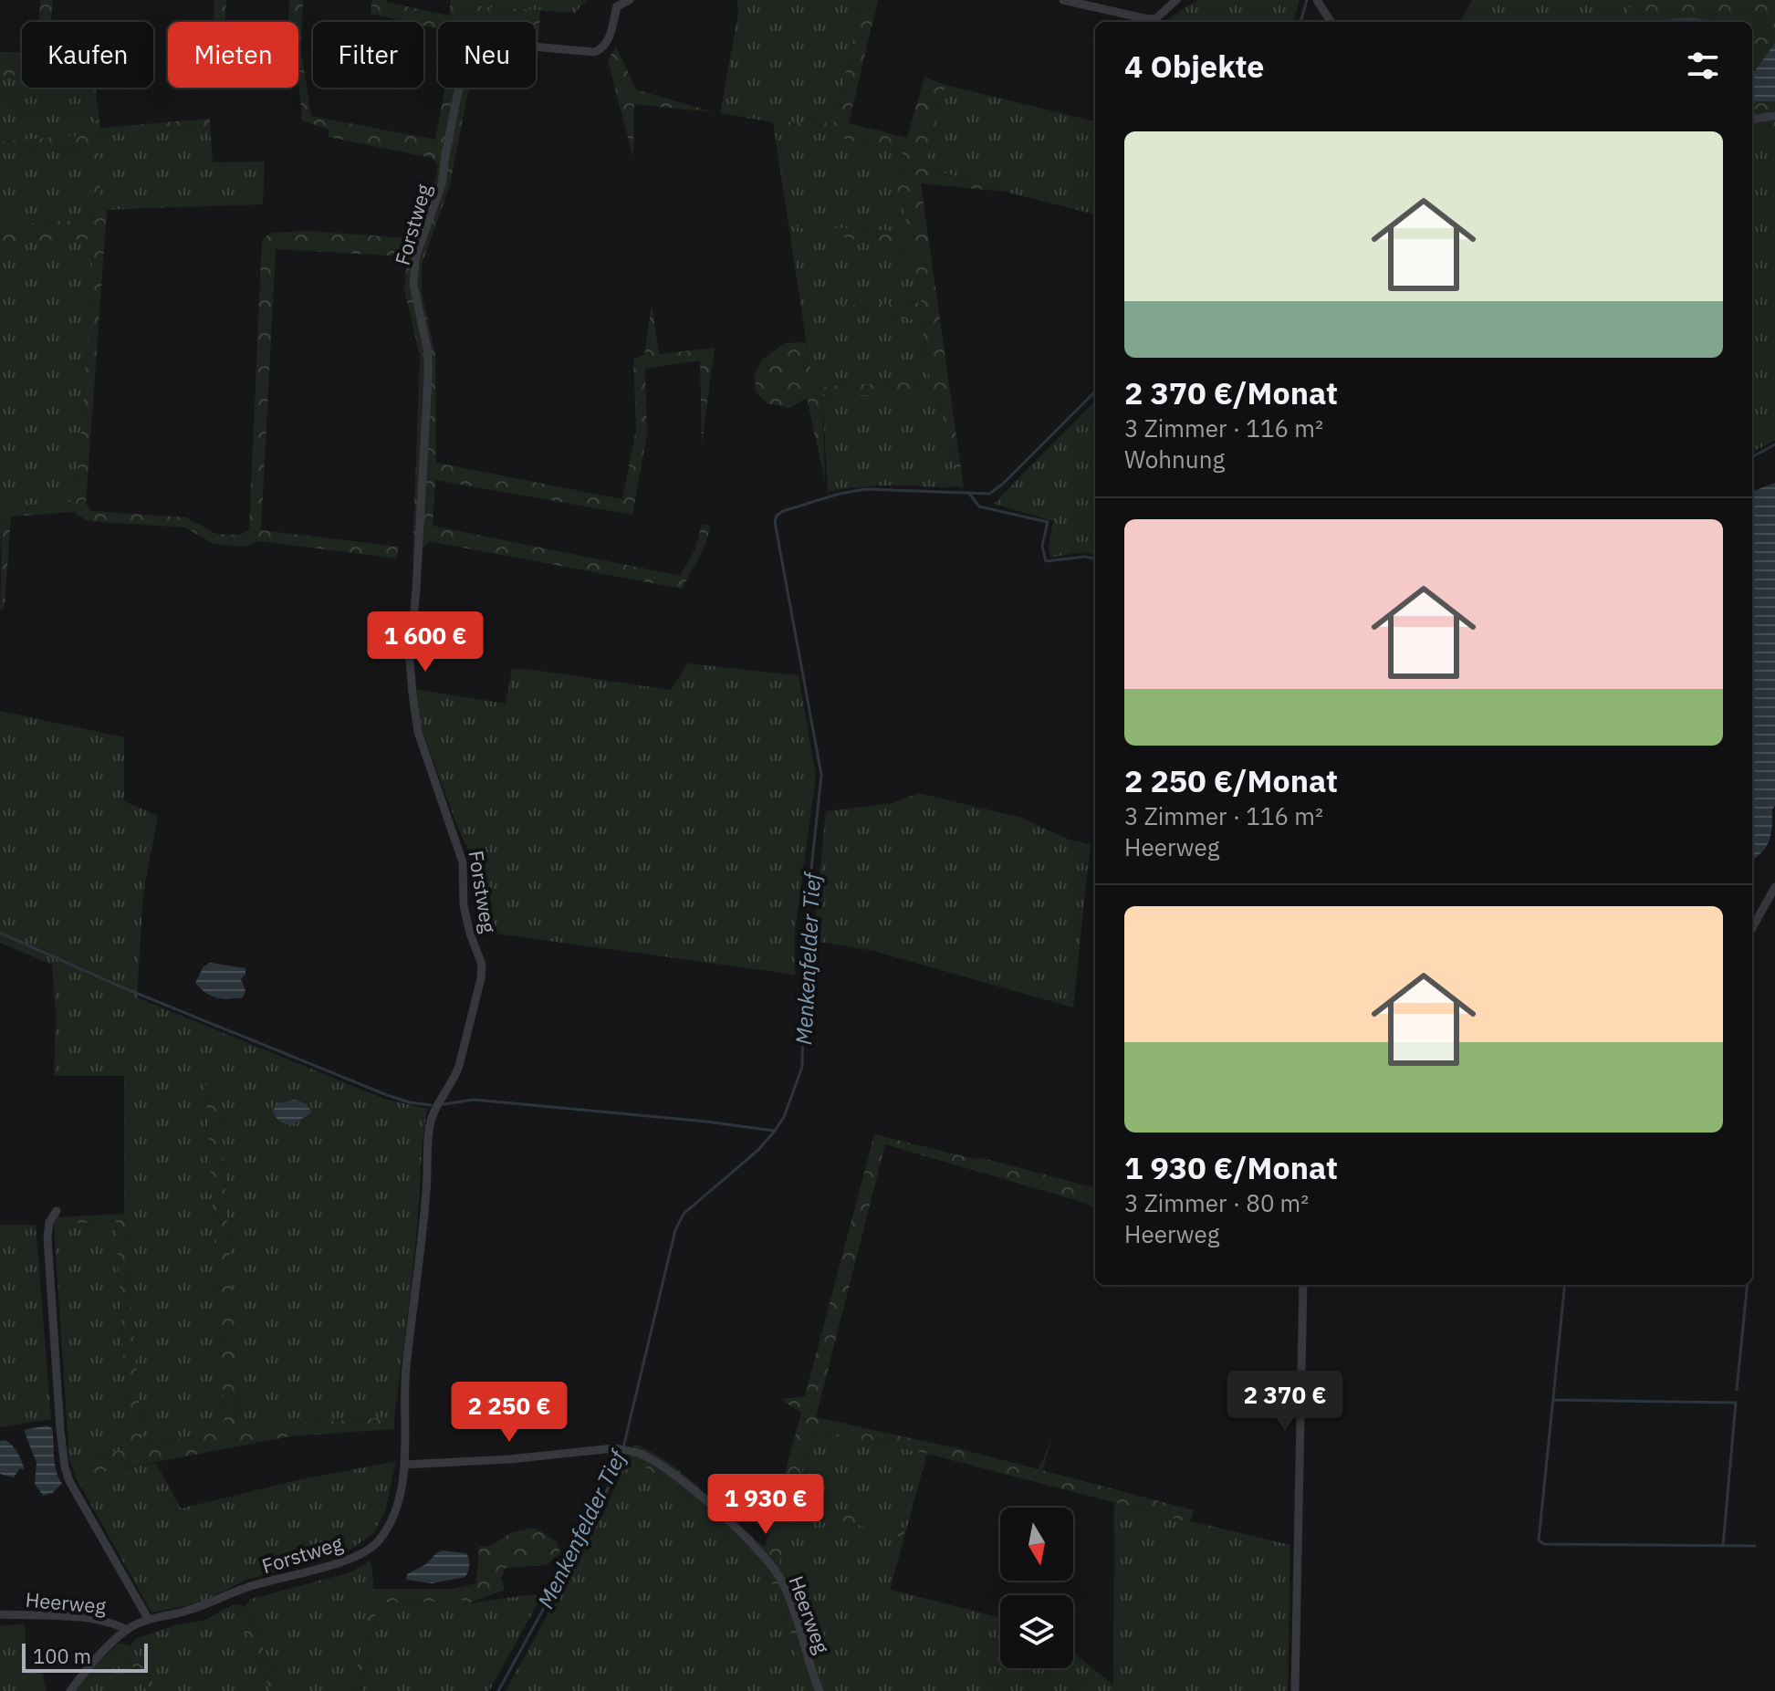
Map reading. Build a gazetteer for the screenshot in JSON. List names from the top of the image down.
{
  "streets": {
    "street": ["Forstweg", "Heerweg"]
  },
  "crossings": [
    ["Forstweg", "Heerweg"]
  ],
  "water": ["Menkenfelder Tief"],
  "scale_bar": "100 m",
  "north": "bottom",
  "page": {
    "chip": [
      "Kaufen",
      "Mieten",
      "Filter",
      "Neu"
    ],
    "heading": "4 Objekte",
    "list": [
      {
        "name": "2 370 €/Monat",
        "note": "3 Zimmer · 116 m² · Wohnung"
      },
      {
        "name": "2 250 €/Monat",
        "note": "3 Zimmer · 116 m² · Heerweg"
      },
      {
        "name": "1 930 €/Monat",
        "note": "3 Zimmer · 80 m² · Heerweg"
      }
    ],
    "price": [
      "1 600 €",
      "2 370 €",
      "2 250 €",
      "1 930 €"
    ],
    "scale": "100 m"
  }
}
